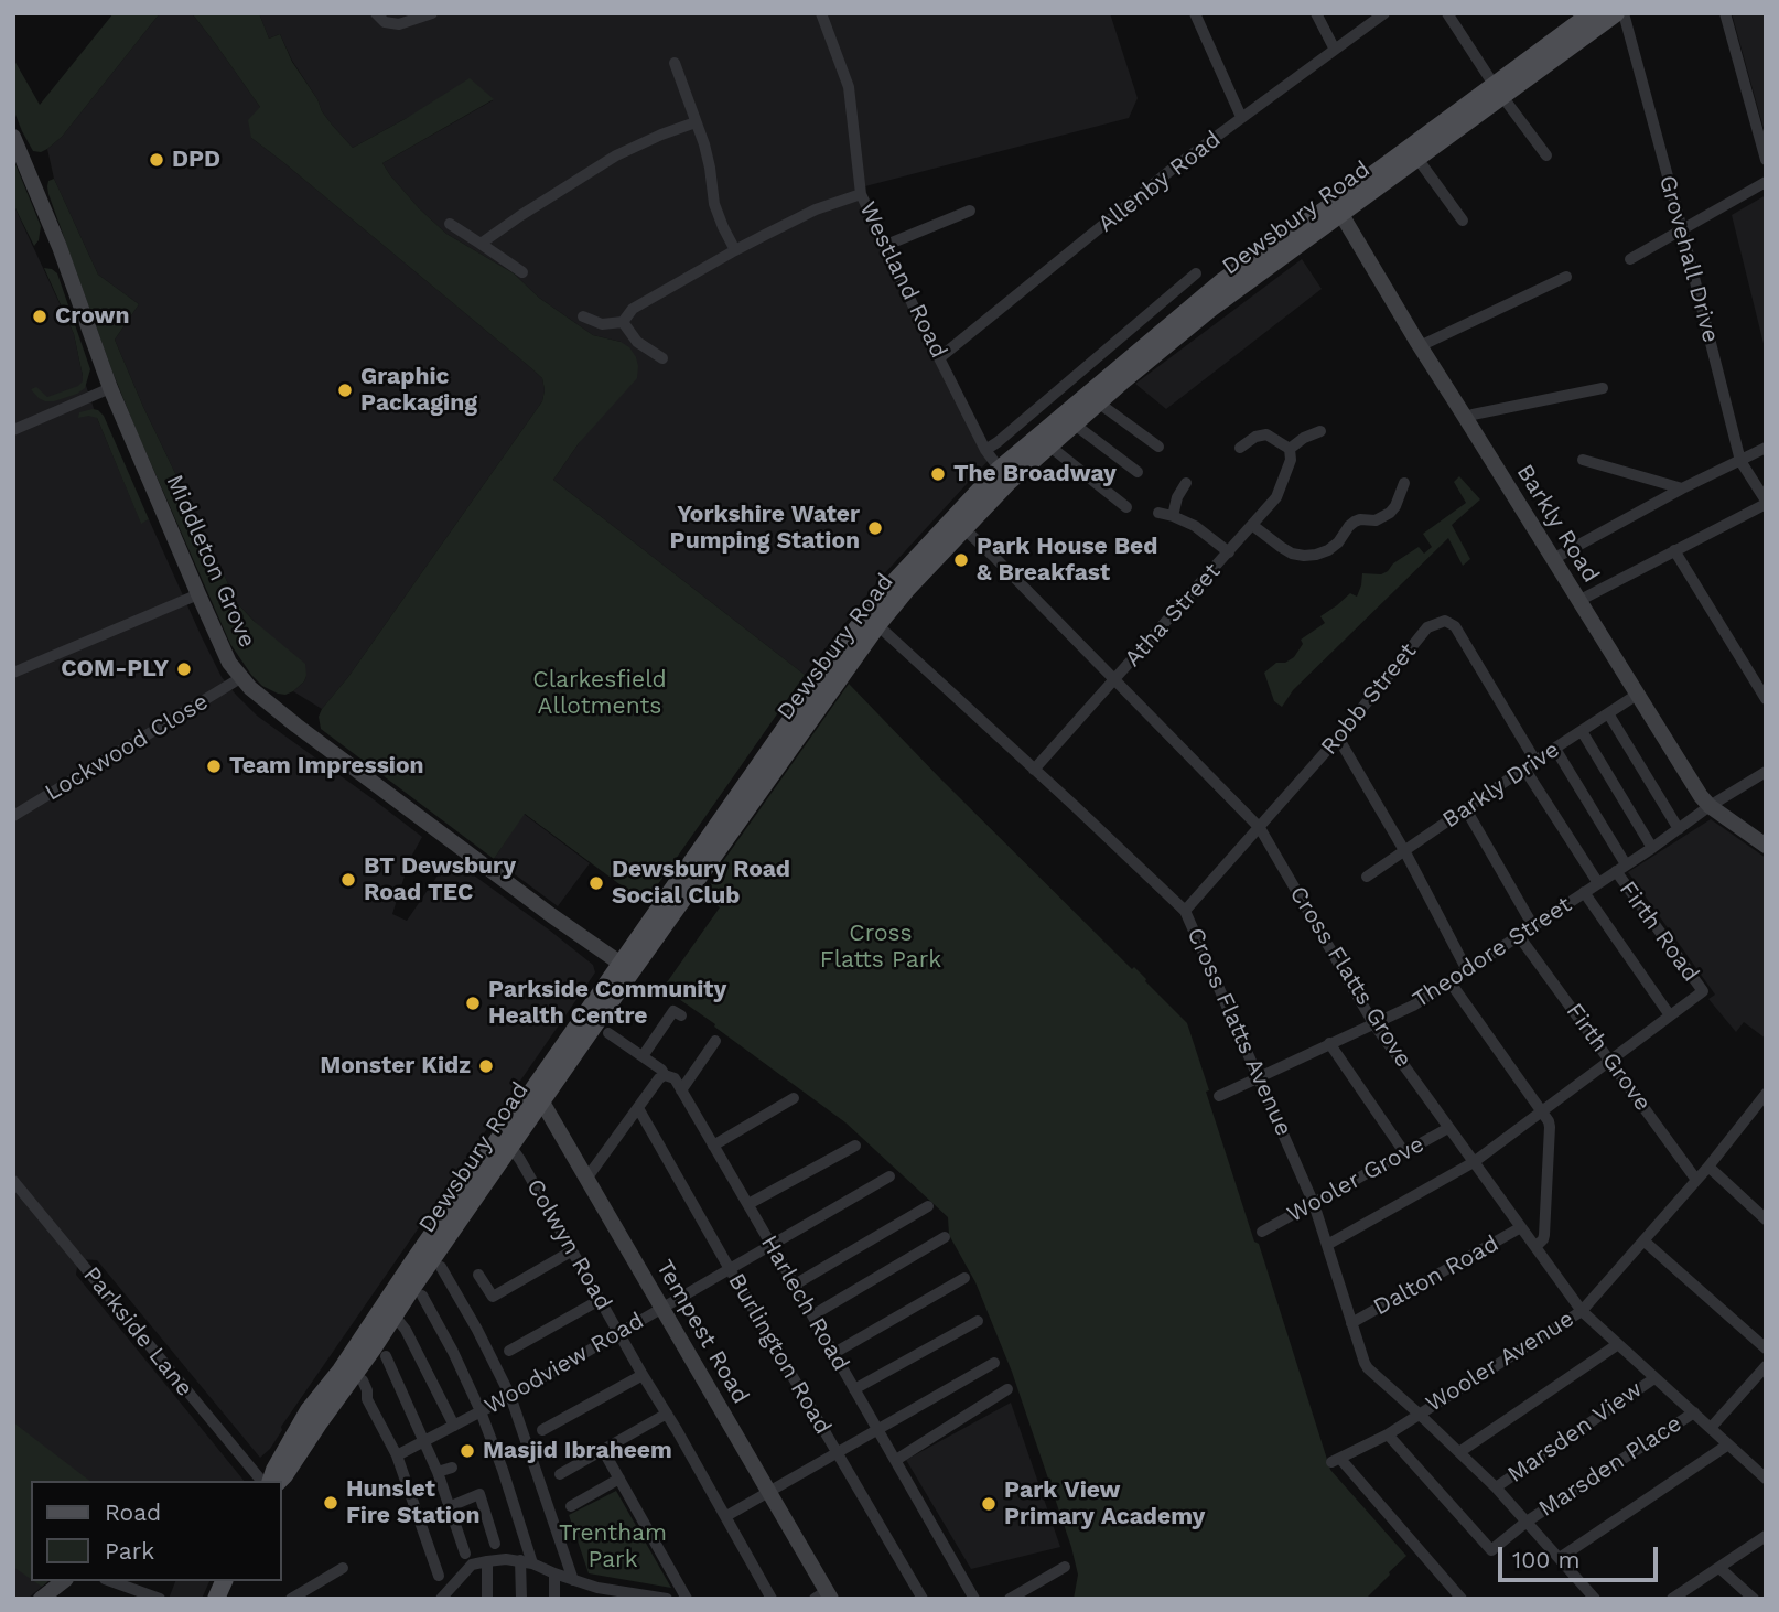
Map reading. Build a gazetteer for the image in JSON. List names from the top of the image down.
{
  "streets": {
    "main road": ["Dewsbury Road"],
    "street": [
      "Allenby Road",
      "Grovehall Drive",
      "Westland Road",
      "Barkly Road",
      "Middleton Grove",
      "Atha Street",
      "Robb Street",
      "Lockwood Close",
      "Barkly Drive",
      "Firth Road",
      "Theodore Street",
      "Cross Flatts Grove",
      "Cross Flatts Avenue",
      "Firth Grove",
      "Wooler Grove",
      "Colwyn Road",
      "Dalton Road",
      "Harlech Road",
      "Parkside Lane",
      "Tempest Road",
      "Burlington Road",
      "Wooler Avenue",
      "Woodview Road",
      "Marsden View",
      "Marsden Place"
    ]
  },
  "crossings": [
    ["Allenby Road", "Westland Road"],
    ["Dewsbury Road", "Westland Road"],
    ["Dewsbury Road", "Barkly Road"],
    ["Dewsbury Road", "Middleton Grove"],
    ["Dewsbury Road", "Cross Flatts Grove"],
    ["Dewsbury Road", "Cross Flatts Avenue"],
    ["Dewsbury Road", "Colwyn Road"],
    ["Dewsbury Road", "Harlech Road"],
    ["Dewsbury Road", "Tempest Road"],
    ["Barkly Road", "Barkly Drive"],
    ["Barkly Road", "Theodore Street"],
    ["Middleton Grove", "Lockwood Close"],
    ["Atha Street", "Cross Flatts Grove"],
    ["Atha Street", "Cross Flatts Avenue"],
    ["Robb Street", "Barkly Drive"],
    ["Robb Street", "Cross Flatts Grove"],
    ["Robb Street", "Cross Flatts Avenue"],
    ["Barkly Drive", "Firth Road"],
    ["Firth Road", "Theodore Street"],
    ["Theodore Street", "Cross Flatts Grove"],
    ["Theodore Street", "Cross Flatts Avenue"],
    ["Theodore Street", "Firth Grove"],
    ["Cross Flatts Grove", "Wooler Grove"],
    ["Cross Flatts Grove", "Dalton Road"],
    ["Cross Flatts Grove", "Wooler Avenue"],
    ["Cross Flatts Grove", "Marsden View"],
    ["Cross Flatts Grove", "Marsden Place"],
    ["Cross Flatts Avenue", "Wooler Grove"],
    ["Cross Flatts Avenue", "Dalton Road"],
    ["Cross Flatts Avenue", "Wooler Avenue"],
    ["Cross Flatts Avenue", "Marsden View"],
    ["Cross Flatts Avenue", "Marsden Place"],
    ["Firth Grove", "Wooler Avenue"],
    ["Colwyn Road", "Woodview Road"],
    ["Harlech Road", "Woodview Road"],
    ["Tempest Road", "Woodview Road"],
    ["Burlington Road", "Woodview Road"],
    ["Wooler Avenue", "Marsden Place"]
  ],
  "parks": ["Clarkesfield Allotments", "Cross Flatts Park", "Trentham Park"],
  "places": [
    "DPD",
    "Crown",
    "Graphic Packaging",
    "The Broadway",
    "Yorkshire Water Pumping Station",
    "Park House Bed & Breakfast",
    "COM-PLY",
    "Team Impression",
    "BT Dewsbury Road TEC",
    "Dewsbury Road Social Club",
    "Parkside Community Health Centre",
    "Monster Kidz",
    "Masjid Ibraheem",
    "Hunslet Fire Station",
    "Park View Primary Academy"
  ],
  "legend": ["Road", "Park"],
  "scale_bar": "100 m"
}
